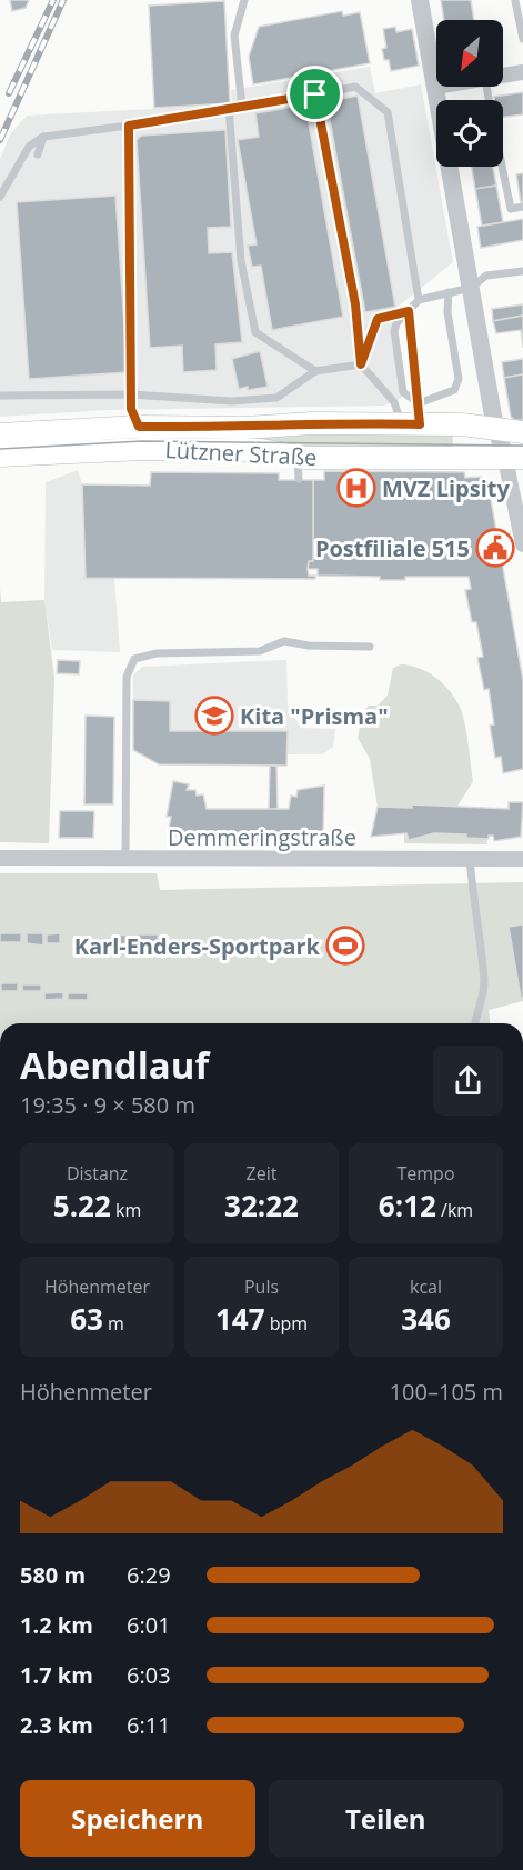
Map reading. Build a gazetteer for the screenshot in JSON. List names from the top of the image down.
{
  "streets": {
    "main road": ["Lützner Straße"],
    "street": ["Demmeringstraße"]
  },
  "places": {
    "hospital": ["MVZ Lipsity"],
    "public building": ["Postfiliale 515"],
    "school or university": ["Kita \"Prisma\""],
    "sports": ["Karl-Enders-Sportpark"]
  },
  "north": "bottom left",
  "page": {
    "heading": ["Abendlauf", "19:35 · 9 × 580 m"],
    "stats": [
      ["Distanz", "5.22 km"],
      ["Zeit", "32:22"],
      ["Tempo", "6:12 /km"],
      ["Höhenmeter", "63 m"],
      ["Puls", "147 bpm"],
      ["kcal", "346"]
    ],
    "chart": ["Höhenmeter", "100–105 m"],
    "list": [
      {
        "name": "580 m",
        "note": "6:29"
      },
      {
        "name": "1.2 km",
        "note": "6:01"
      },
      {
        "name": "1.7 km",
        "note": "6:03"
      },
      {
        "name": "2.3 km",
        "note": "6:11"
      }
    ],
    "buttons": ["Speichern", "Teilen"]
  }
}
